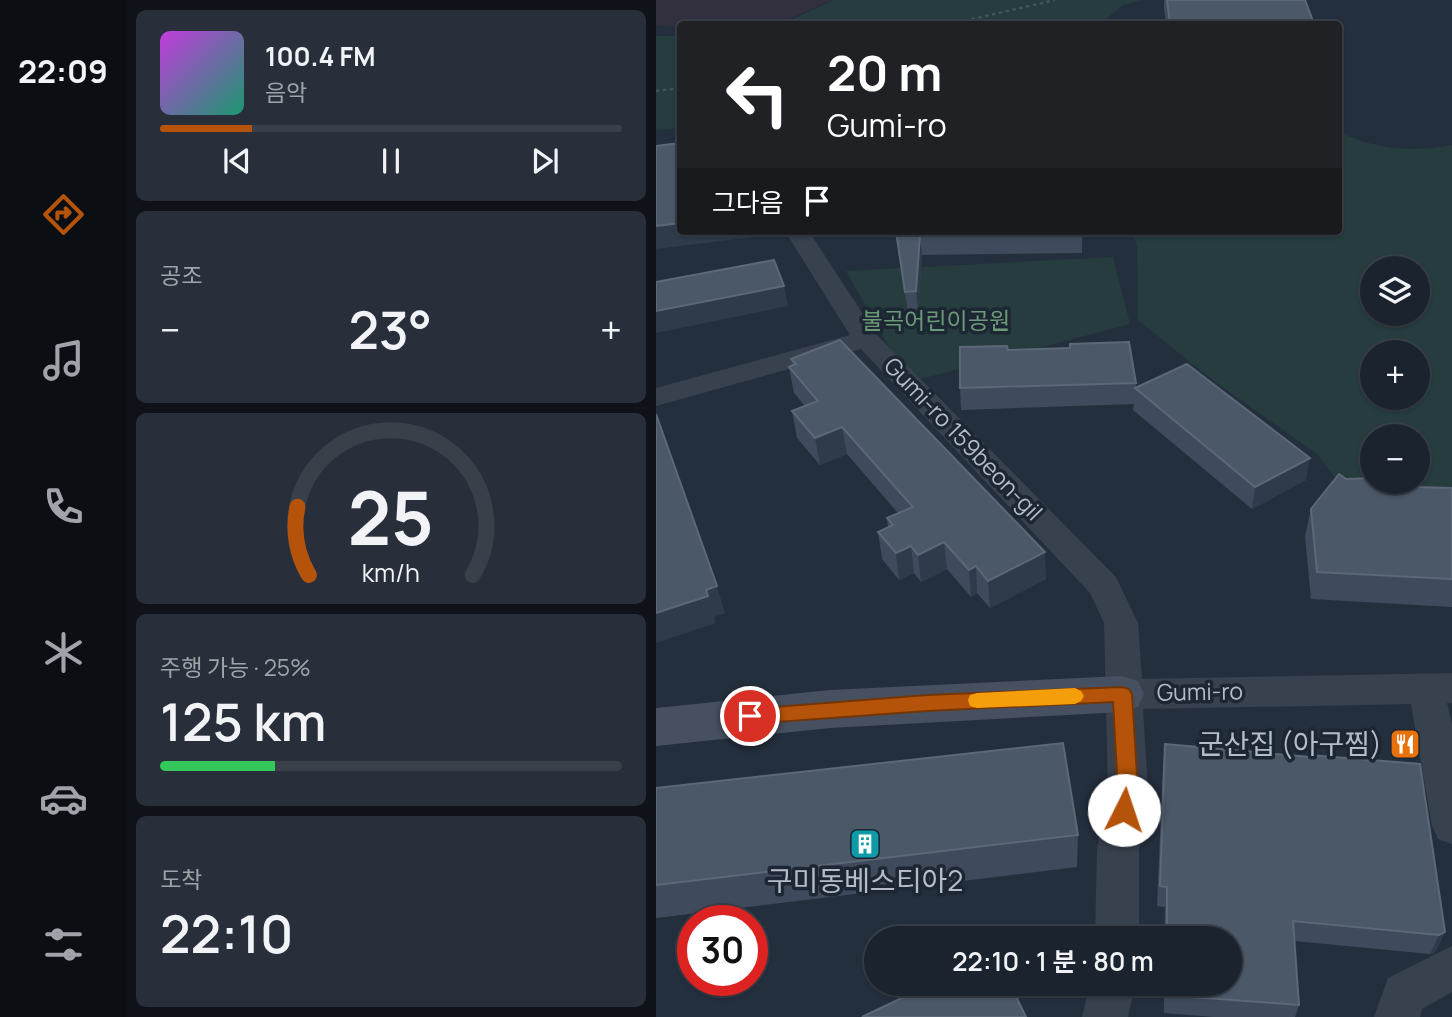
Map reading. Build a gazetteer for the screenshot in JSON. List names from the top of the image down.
{
  "streets": {
    "street": ["Gumi-ro 159beon-gil", "Gumi-ro"]
  },
  "crossings": [
    ["Gumi-ro 159beon-gil", "Gumi-ro"]
  ],
  "parks": ["불곡어린이공원"],
  "places": {
    "restaurant": ["군산집 (아구찜)"],
    "building": ["구미동베스티아2"]
  },
  "page": {
    "tabs": "22:09",
    "turn": ["20 m", "Gumi-ro"],
    "song": ["100.4 FM", "음악"],
    "then": "그다음",
    "tile": [
      "공조",
      ["주행 가능 · 25%", "125 km"],
      ["도착", "22:10"]
    ],
    "map_buttons": ["+", "−"],
    "heat": ["−", "23°", "+"],
    "limit": "30",
    "trip": "22:10 · 1 분 · 80 m",
    "gauge": ["25", "km/h"]
  }
}
